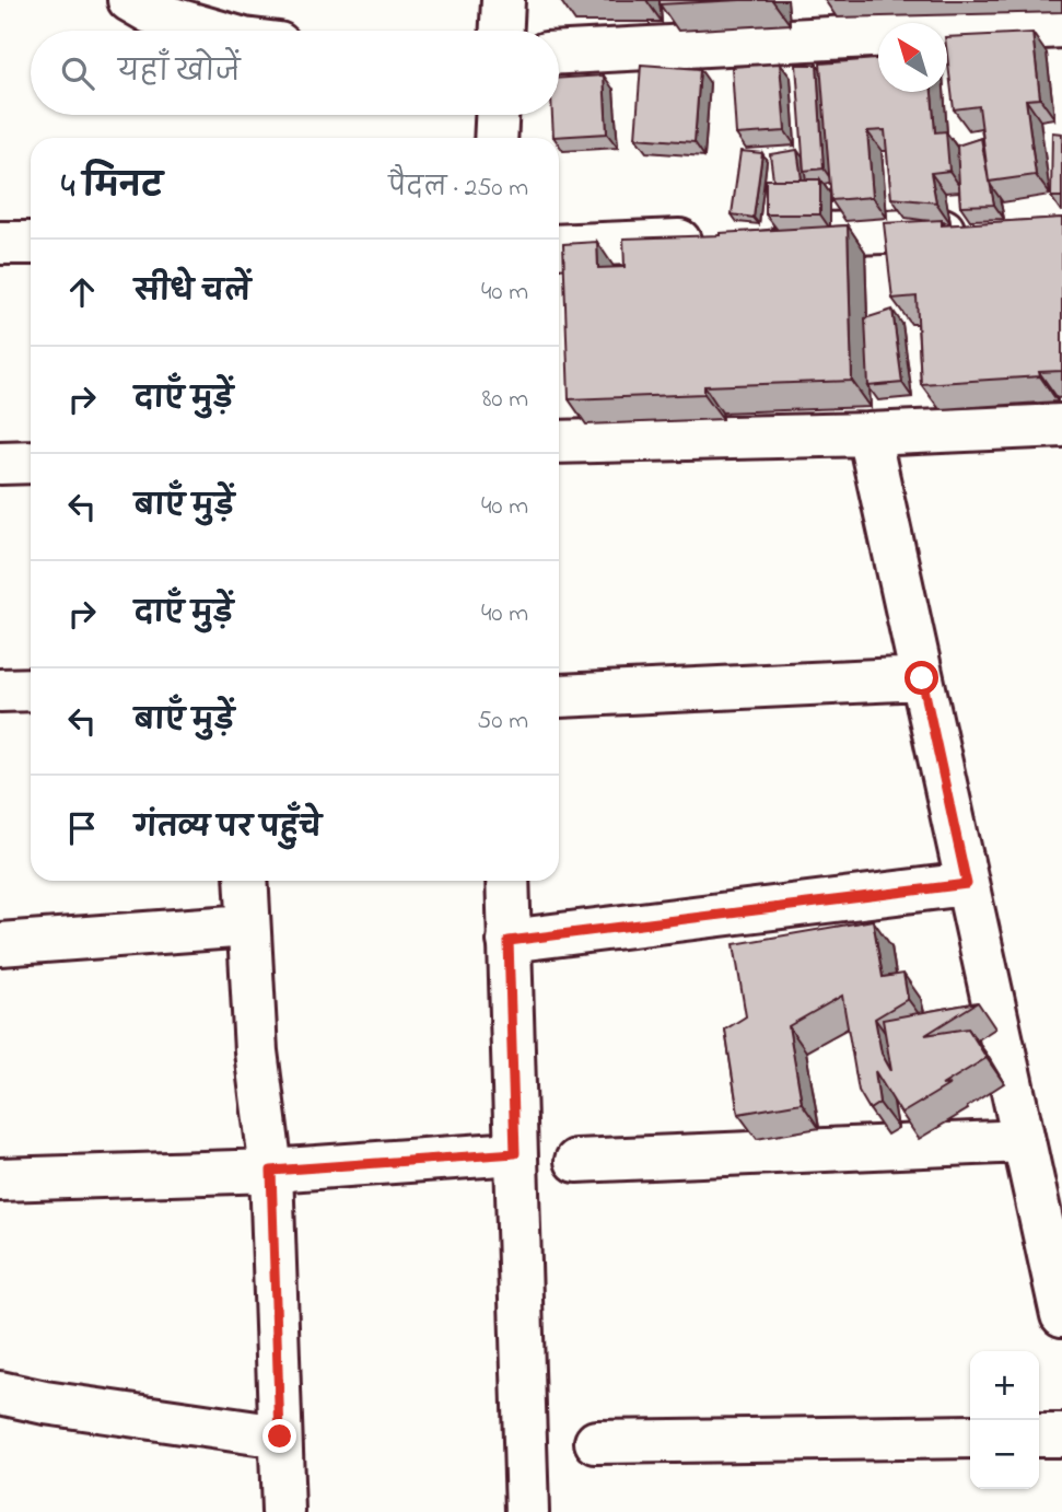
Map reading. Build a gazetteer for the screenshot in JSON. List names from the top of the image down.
{
  "north": "top left",
  "page": {
    "search": "यहाँ खोजें",
    "heading": ["4 मिनट", "पैदल · 250 m"],
    "list": [
      ["सीधे चलें", "40 m"],
      ["दाएँ मुड़ें", "80 m"],
      ["बाएँ मुड़ें", "40 m"],
      ["दाएँ मुड़ें", "40 m"],
      ["बाएँ मुड़ें", "50 m"],
      "गंतव्य पर पहुँचे"
    ],
    "map_buttons": ["+", "−"]
  }
}
